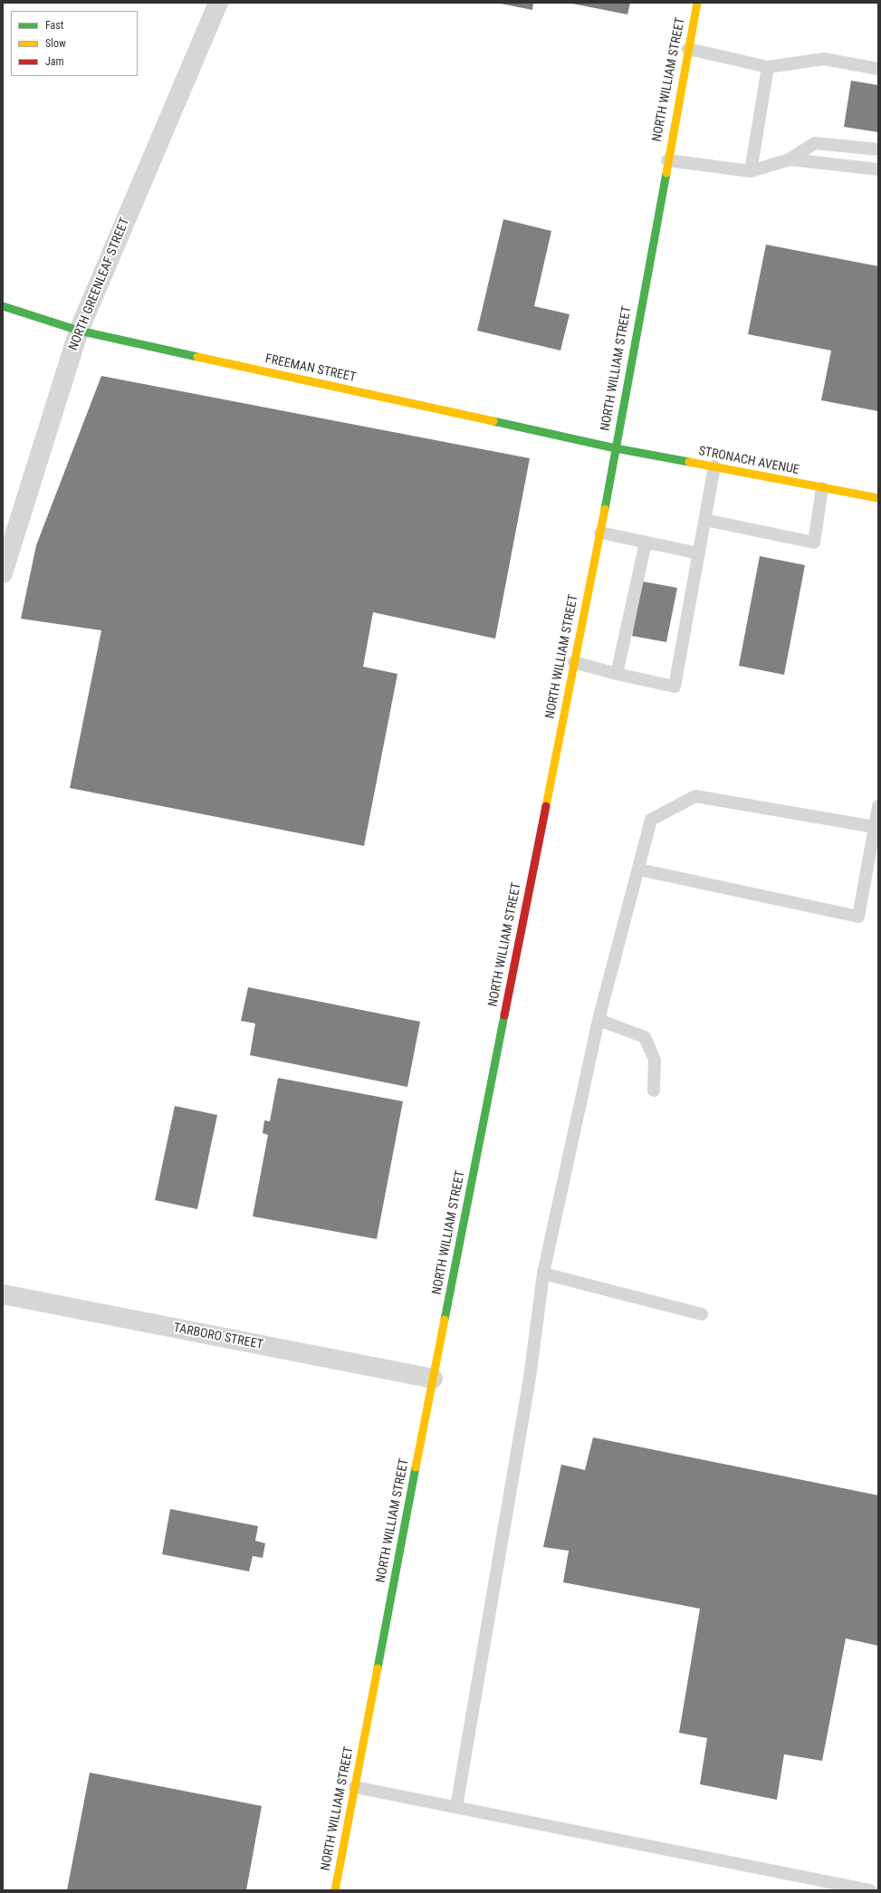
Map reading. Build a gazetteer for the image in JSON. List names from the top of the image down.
{
  "streets": {
    "main road": ["NORTH WILLIAM STREET", "FREEMAN STREET", "STRONACH AVENUE"],
    "street": ["NORTH GREENLEAF STREET", "TARBORO STREET"]
  },
  "crossings": [
    ["NORTH WILLIAM STREET", "FREEMAN STREET"],
    ["NORTH WILLIAM STREET", "STRONACH AVENUE"],
    ["NORTH WILLIAM STREET", "TARBORO STREET"],
    ["NORTH GREENLEAF STREET", "FREEMAN STREET"],
    ["FREEMAN STREET", "STRONACH AVENUE"]
  ],
  "legend": ["Fast", "Slow", "Jam"]
}
